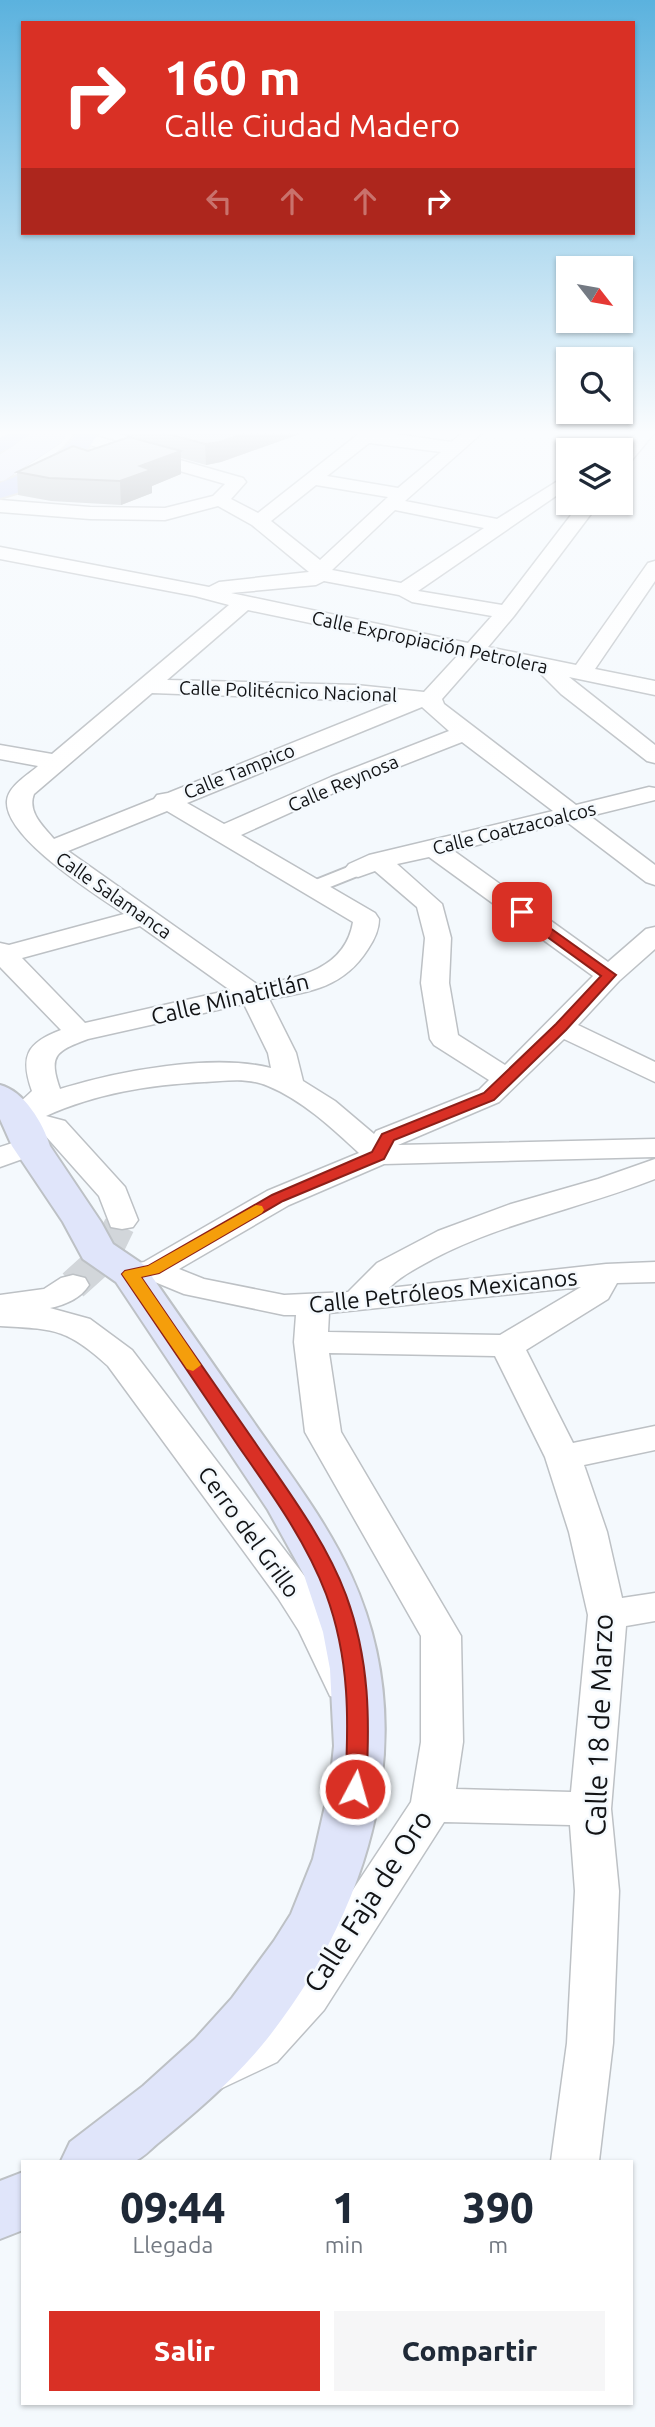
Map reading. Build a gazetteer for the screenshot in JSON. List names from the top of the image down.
{
  "streets": {
    "street": [
      "Calle Expropiación Petrolera",
      "Calle Politécnico Nacional",
      "Calle Tampico",
      "Calle Reynosa",
      "Calle Coatzacoalcos",
      "Calle Salamanca",
      "Calle Minatitlán",
      "Calle Petróleos Mexicanos",
      "Cerro del Grillo",
      "Calle 18 de Marzo",
      "Calle Faja de Oro"
    ]
  },
  "crossings": [
    ["Calle Expropiación Petrolera", "Calle Salamanca"],
    ["Calle Politécnico Nacional", "Calle Tampico"],
    ["Calle Politécnico Nacional", "Calle Salamanca"],
    ["Calle Tampico", "Calle Salamanca"],
    ["Calle Tampico", "Calle Minatitlán"],
    ["Calle Reynosa", "Calle Minatitlán"],
    ["Calle Coatzacoalcos", "Calle Minatitlán"],
    ["Calle Salamanca", "Calle Minatitlán"],
    ["Calle Petróleos Mexicanos", "Calle Faja de Oro"]
  ],
  "north": "bottom right",
  "page": {
    "turn": ["160 m", "Calle Ciudad Madero"],
    "eta": [
      "09:44",
      "Llegada",
      "1",
      "min",
      "390",
      "m"
    ],
    "buttons": ["Salir", "Compartir"]
  }
}
